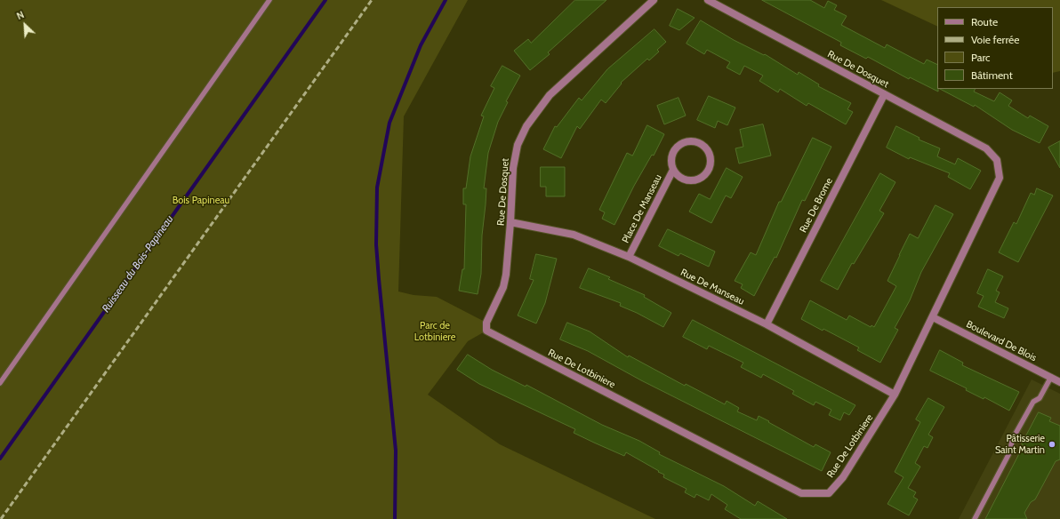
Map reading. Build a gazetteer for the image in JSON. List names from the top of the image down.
{
  "streets": {
    "street": [
      "Rue De Dosquet",
      "Rue De Brome",
      "Place De Manseau",
      "Rue De Manseau",
      "Boulevard De Blois",
      "Rue De Lotbiniere"
    ]
  },
  "crossings": [
    ["Rue De Dosquet", "Rue De Brome"],
    ["Rue De Dosquet", "Rue De Manseau"],
    ["Rue De Dosquet", "Rue De Lotbiniere"],
    ["Rue De Brome", "Rue De Manseau"],
    ["Place De Manseau", "Rue De Manseau"],
    ["Rue De Manseau", "Rue De Lotbiniere"],
    ["Boulevard De Blois", "Rue De Lotbiniere"]
  ],
  "water": ["Ruisseau du Bois-Papineau"],
  "parks": ["Bois Papineau", "Parc de Lotbiniere"],
  "places": ["Pâtisserie Saint Martin"],
  "legend": [
    "Route",
    "Voie ferrée",
    "Parc",
    "Bâtiment"
  ],
  "north": "top left"
}
